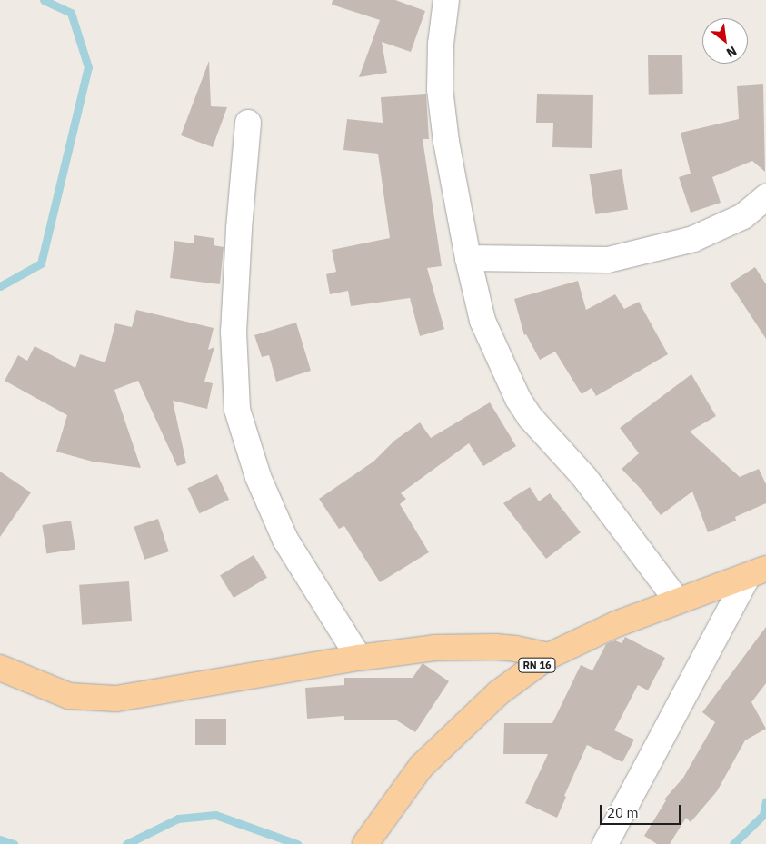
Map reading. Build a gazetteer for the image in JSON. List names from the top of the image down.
{
  "streets": {
    "main road": ["RN 16"]
  },
  "scale_bar": "20 m",
  "north": "bottom right"
}
